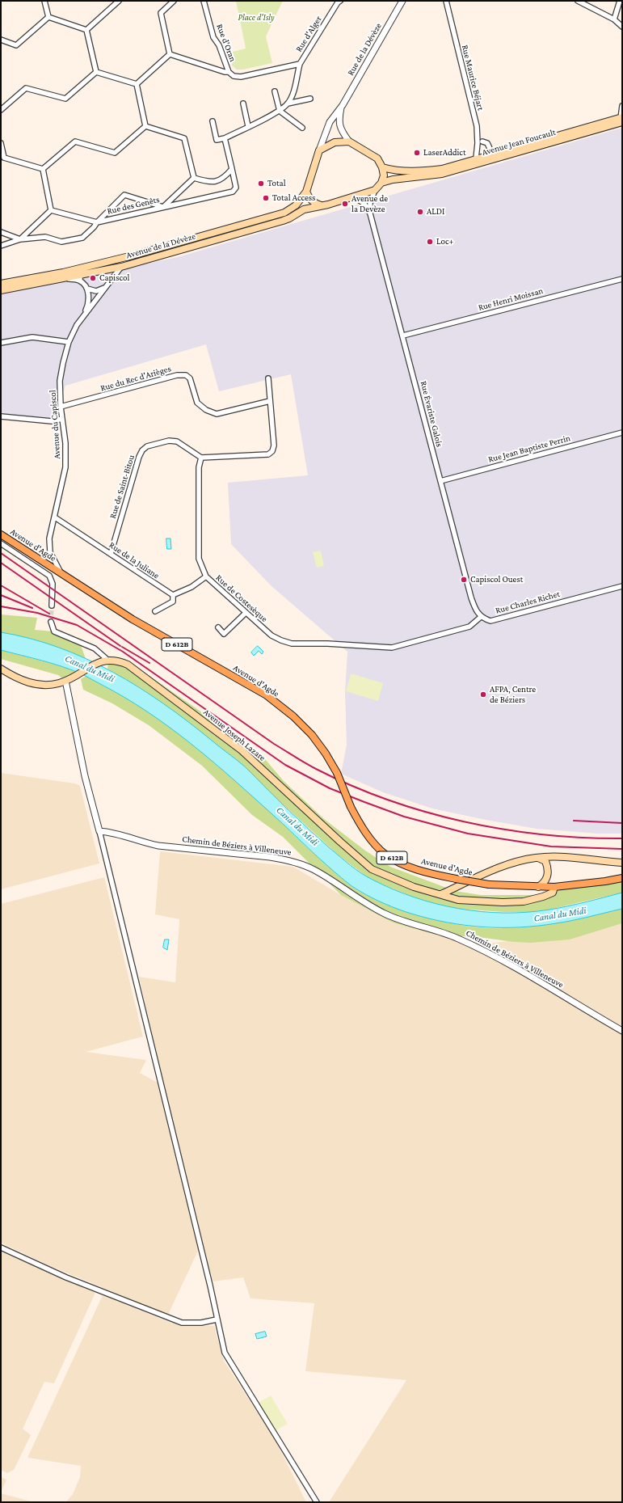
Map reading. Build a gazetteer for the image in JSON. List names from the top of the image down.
{
  "streets": {
    "main road": [
      "Avenue Jean Foucault",
      "Avenue de la Dévèze",
      "Avenue d'Agde",
      "D 612B",
      "Avenue Joseph Lazare"
    ],
    "street": [
      "Rue d'Alger",
      "Rue d'Oran",
      "Rue de la Dévèze",
      "Rue Maurice Béjart",
      "Rue des Genêts",
      "Rue Henri Moissan",
      "Rue du Rec d'Arièges",
      "Rue Évariste Galois",
      "Avenue du Capiscol",
      "Rue Jean Baptiste Perrin",
      "Rue de Saint-Bitou",
      "Rue de la Juliane",
      "Rue de Costesèque",
      "Rue Charles Richet",
      "Chemin de Béziers à Villeneuve"
    ]
  },
  "crossings": [
    ["Rue d'Alger", "Rue d'Oran"],
    ["Rue de la Dévèze", "Avenue Jean Foucault"],
    ["Rue de la Dévèze", "Avenue de la Dévèze"],
    ["Rue de la Dévèze", "Rue Évariste Galois"],
    ["Rue Maurice Béjart", "Avenue Jean Foucault"],
    ["Avenue Jean Foucault", "Avenue de la Dévèze"],
    ["Avenue Jean Foucault", "Rue Évariste Galois"],
    ["Avenue de la Dévèze", "Rue Évariste Galois"],
    ["Avenue de la Dévèze", "Avenue du Capiscol"],
    ["Rue Henri Moissan", "Rue Évariste Galois"],
    ["Rue du Rec d'Arièges", "Avenue du Capiscol"],
    ["Rue Évariste Galois", "Rue Jean Baptiste Perrin"],
    ["Rue Évariste Galois", "Rue de Costesèque"],
    ["Rue Évariste Galois", "Rue Charles Richet"],
    ["Avenue du Capiscol", "Avenue d'Agde"],
    ["Avenue du Capiscol", "Rue de la Juliane"],
    ["Rue de Saint-Bitou", "Rue de la Juliane"],
    ["Rue de Saint-Bitou", "Rue de Costesèque"],
    ["Avenue d'Agde", "D 612B"],
    ["Avenue d'Agde", "Avenue Joseph Lazare"],
    ["Rue de Costesèque", "Rue Charles Richet"],
    ["D 612B", "Avenue Joseph Lazare"]
  ],
  "water": ["Canal du Midi"],
  "parks": ["Place d'Isly"],
  "places": [
    "LaserAddict",
    "Total",
    "Total Access",
    "Avenue de la Devèze",
    "ALDI",
    "Loc+",
    "Capiscol",
    "Capiscol Ouest",
    "AFPA, Centre de Béziers"
  ]
}
